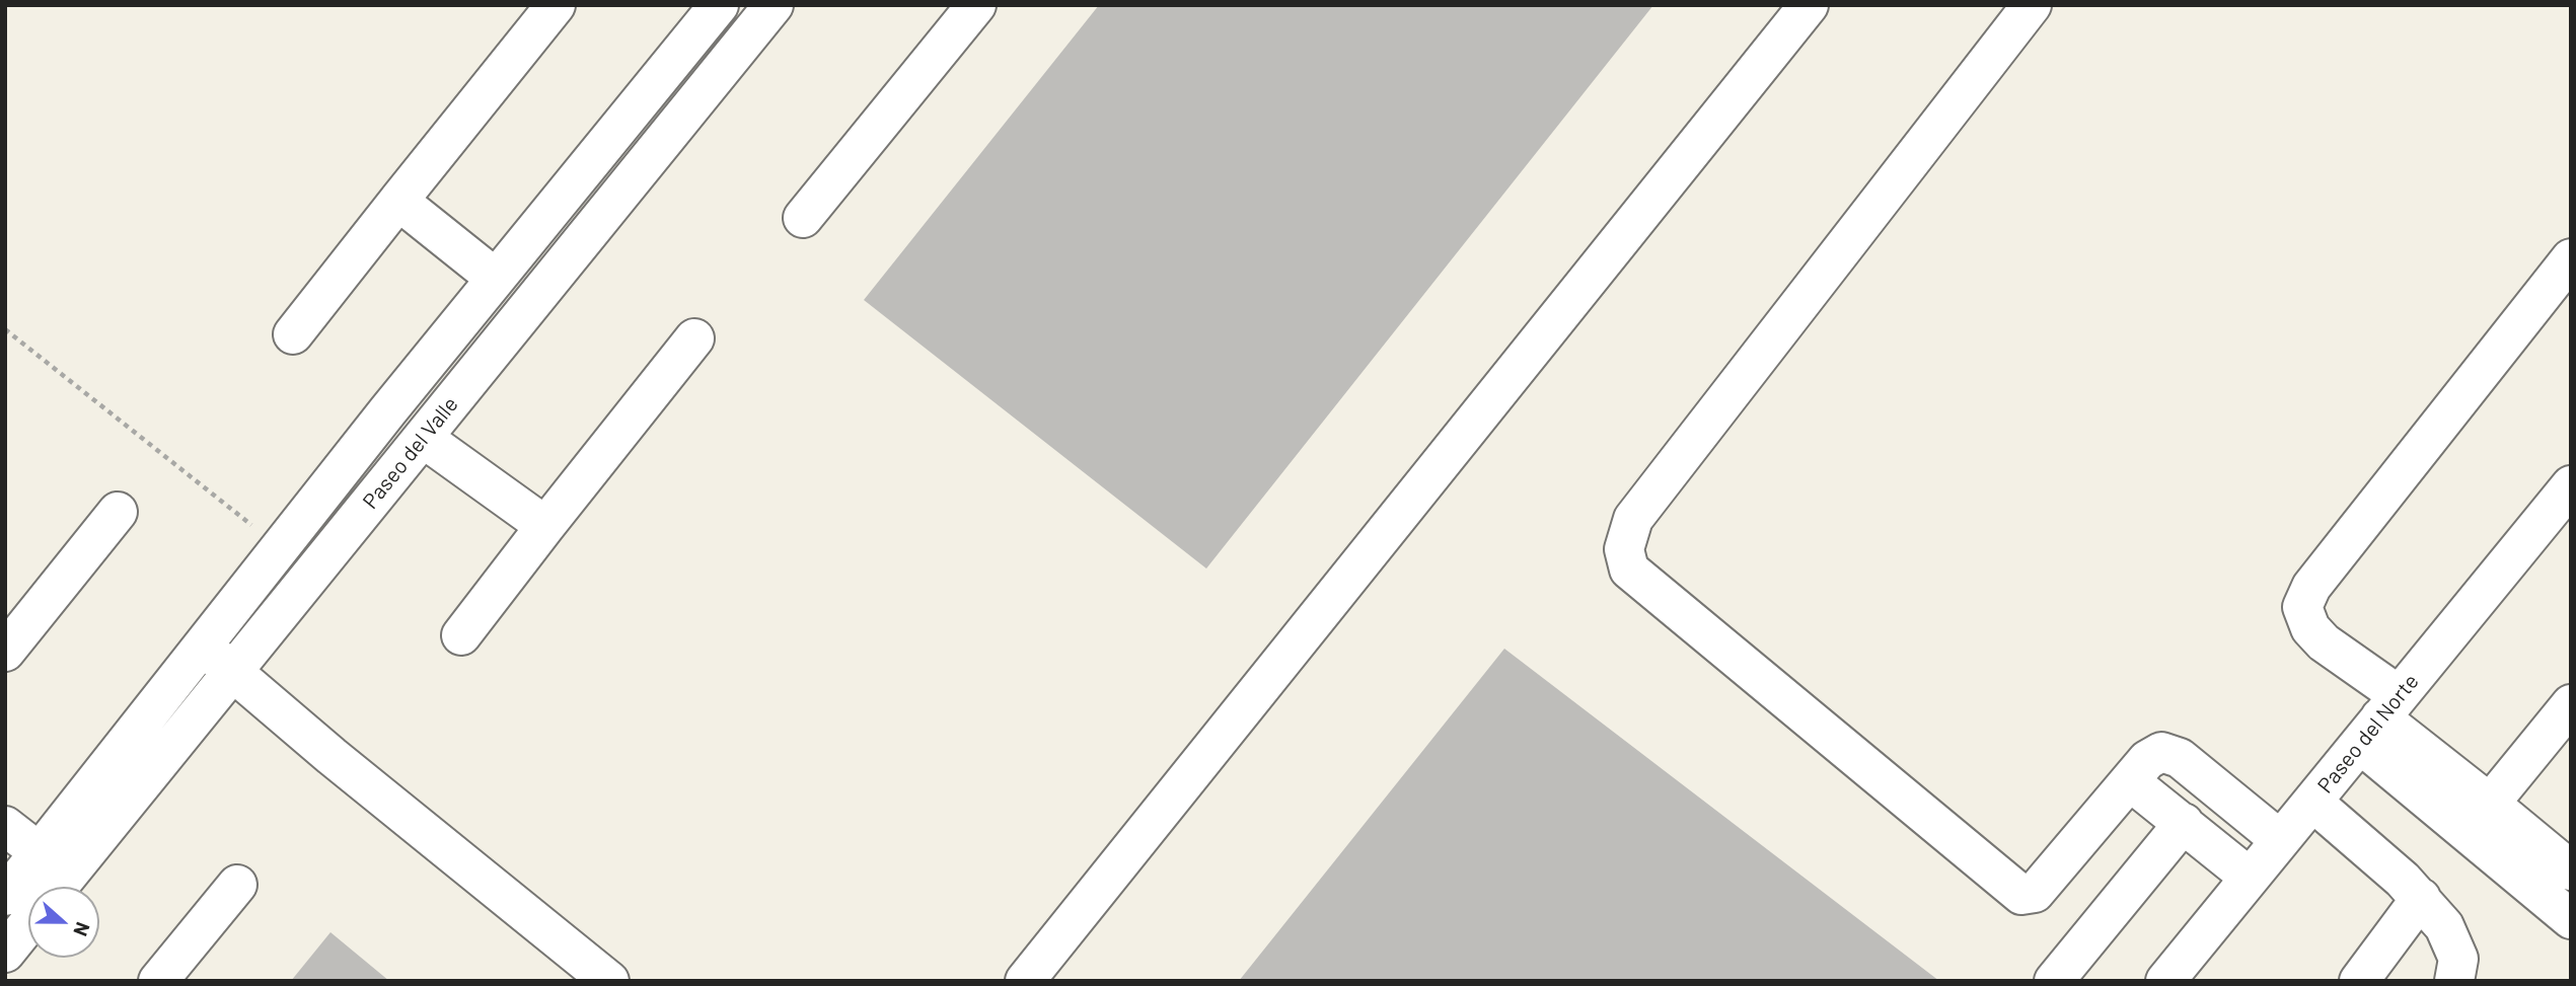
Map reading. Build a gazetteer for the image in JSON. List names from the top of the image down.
{
  "streets": {
    "street": ["Paseo del Valle", "Paseo del Norte"]
  },
  "north": "right"
}
